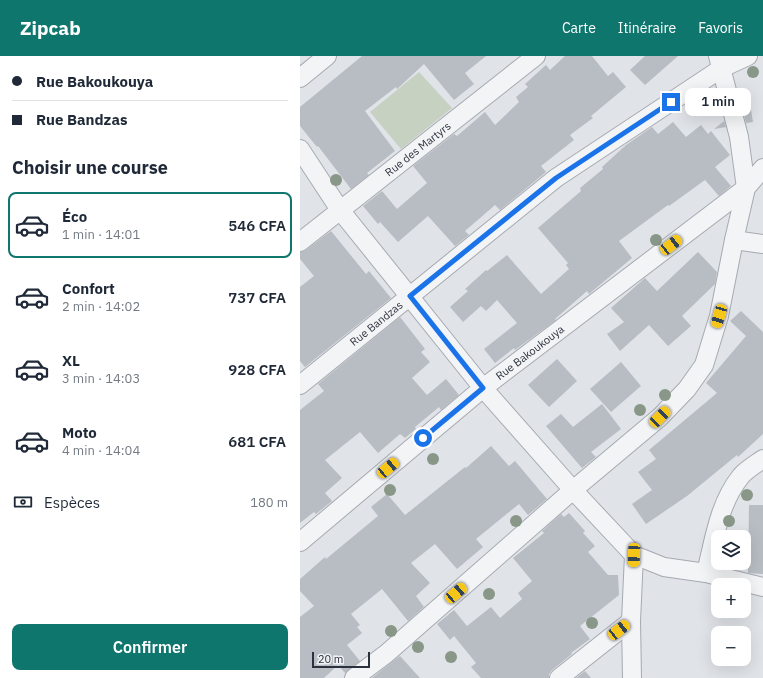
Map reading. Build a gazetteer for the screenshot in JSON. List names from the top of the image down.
{
  "streets": {
    "street": ["Rue des Martyrs", "Rue Bandzas", "Rue Bakoukouya"]
  },
  "scale_bar": "20 m",
  "page": {
    "header": "Zipcab",
    "nav": ["Carte", "Itinéraire", "Favoris"],
    "banner": ["Rue Bakoukouya", "Rue Bandzas"],
    "bubble": "1 min",
    "heading": "Choisir une course",
    "list": [
      {
        "name": "Éco",
        "note": "1 min · 14:01",
        "value": "546 CFA"
      },
      {
        "name": "Confort",
        "note": "2 min · 14:02",
        "value": "737 CFA"
      },
      {
        "name": "XL",
        "note": "3 min · 14:03",
        "value": "928 CFA"
      },
      {
        "name": "Moto",
        "note": "4 min · 14:04",
        "value": "681 CFA"
      }
    ],
    "pay": ["Espèces", "180 m"],
    "map_buttons": ["+", "−"],
    "buttons": "Confirmer",
    "scale": "20 m"
  }
}
